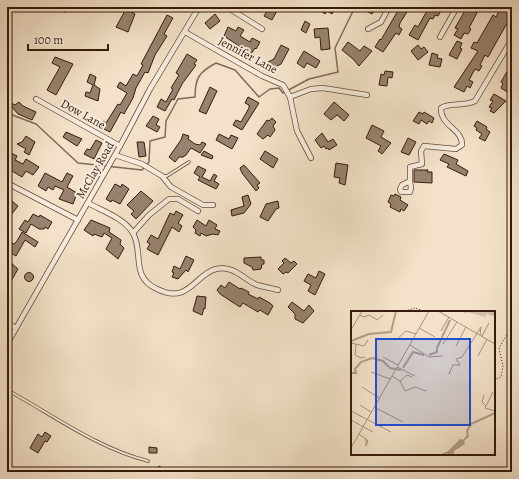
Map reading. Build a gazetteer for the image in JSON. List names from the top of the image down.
{
  "streets": {
    "street": ["Jennifer Lane", "Dow Lane", "McClay Road"]
  },
  "crossings": [
    ["Jennifer Lane", "McClay Road"],
    ["Dow Lane", "McClay Road"]
  ],
  "scale_bar": "100 m"
}
